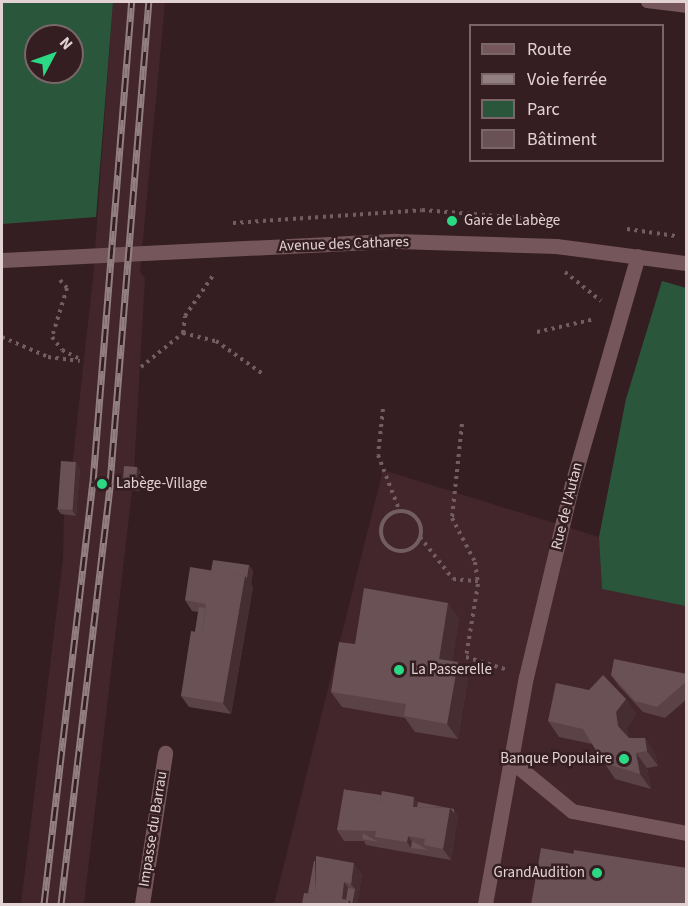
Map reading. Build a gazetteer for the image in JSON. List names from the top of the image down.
{
  "streets": {
    "street": ["Avenue des Cathares", "Rue de l'Autan", "Impasse du Barrau"]
  },
  "crossings": [
    ["Avenue des Cathares", "Rue de l'Autan"]
  ],
  "places": [
    "Gare de Labège",
    "Labège-Village",
    "La Passerelle",
    "Banque Populaire",
    "GrandAudition"
  ],
  "legend": [
    "Route",
    "Voie ferrée",
    "Parc",
    "Bâtiment"
  ],
  "north": "top right"
}
